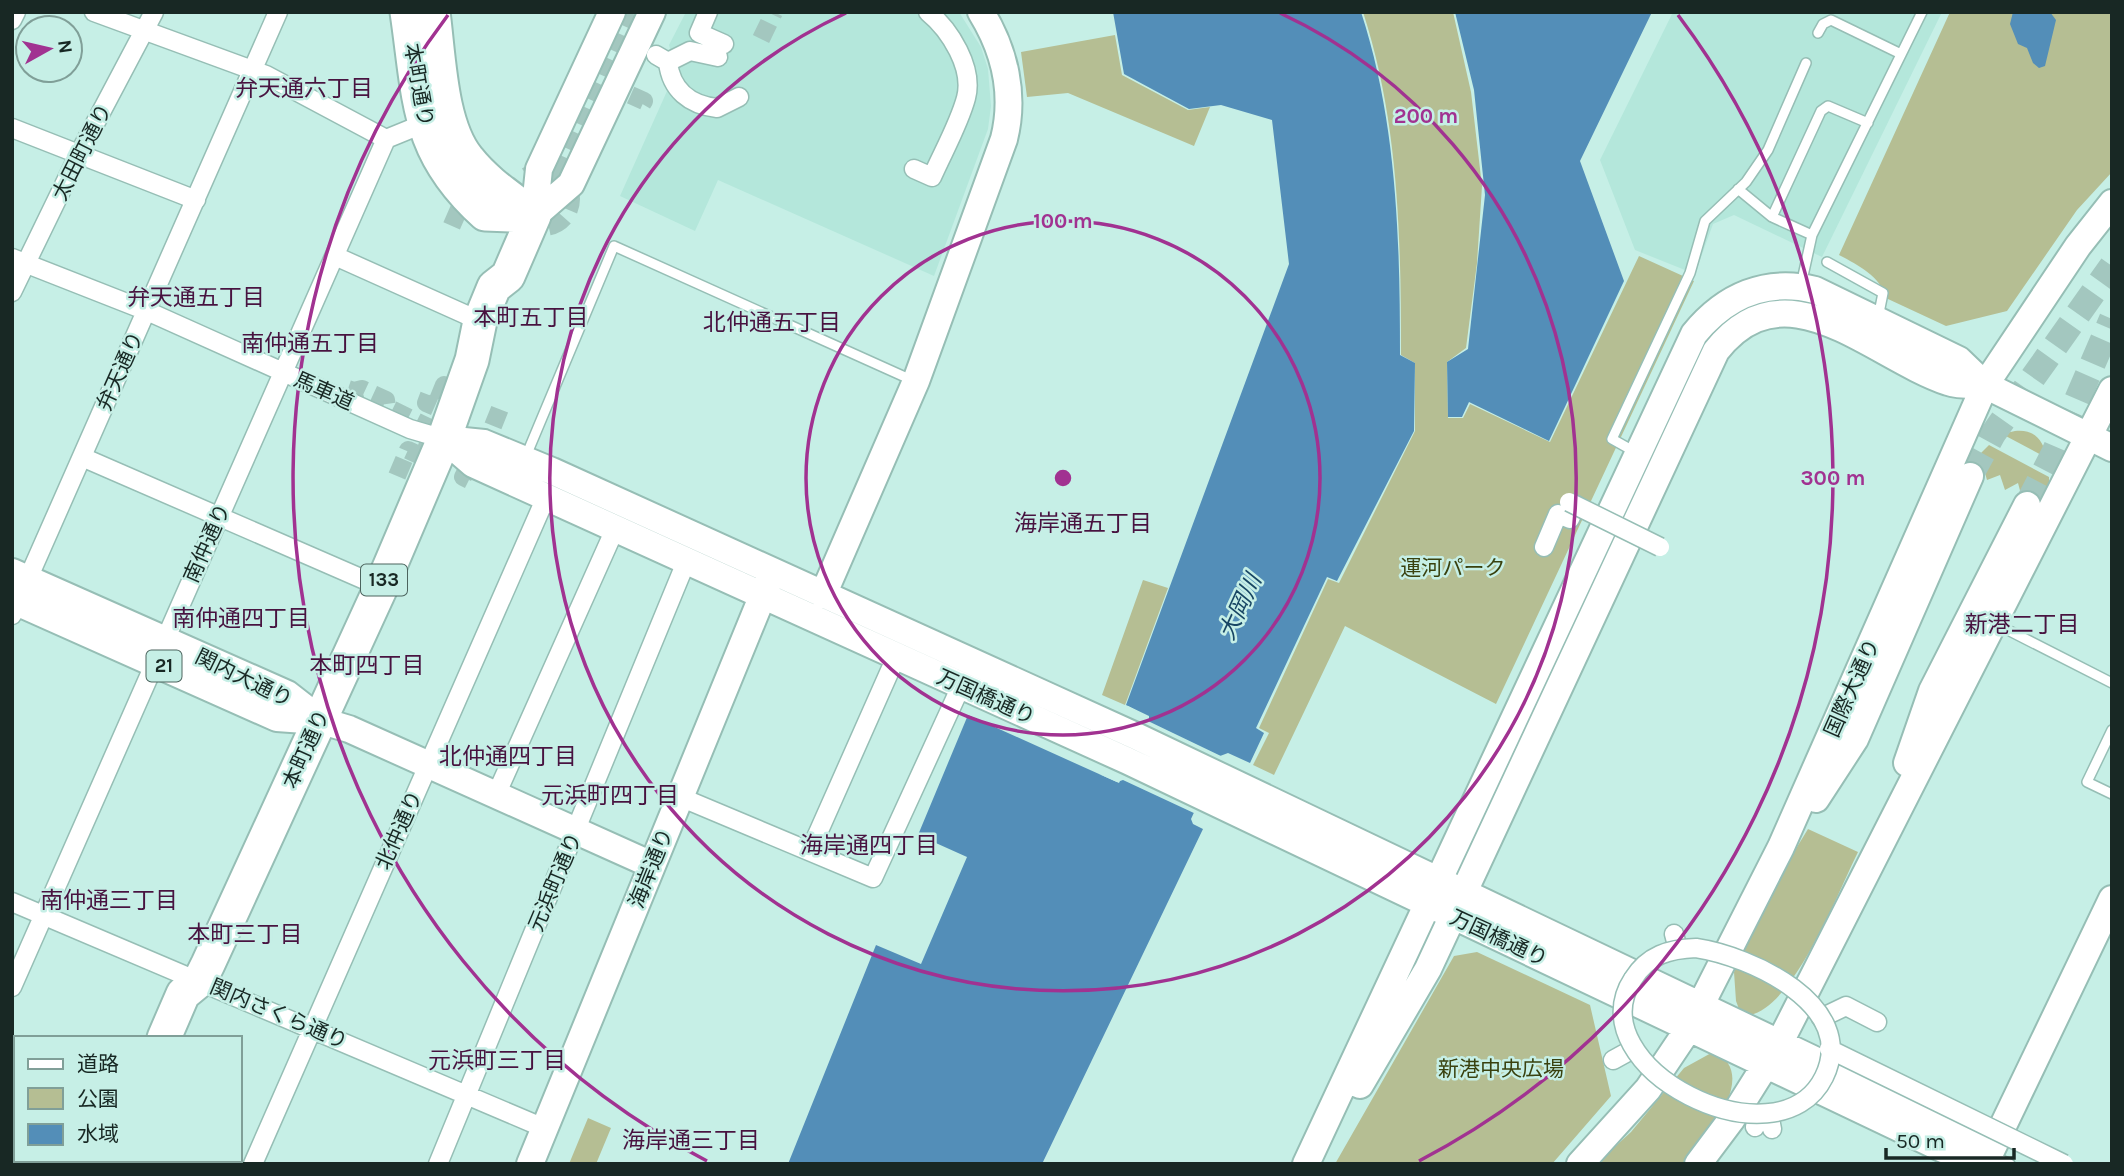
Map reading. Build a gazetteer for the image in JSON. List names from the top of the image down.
{
  "streets": {
    "highway": ["本町通り", "133"],
    "main road": ["21", "関内大通り"],
    "street": [
      "太田町通り",
      "弁天通り",
      "馬車道",
      "南仲通り",
      "国際大通り",
      "万国橋通り",
      "北仲通り",
      "海岸通り",
      "元浜町通り",
      "関内さくら通り"
    ]
  },
  "crossings": [
    ["本町通り", "馬車道"],
    ["本町通り", "関内大通り"],
    ["本町通り", "万国橋通り"],
    ["本町通り", "関内さくら通り"],
    ["太田町通り", "馬車道"],
    ["弁天通り", "馬車道"],
    ["弁天通り", "関内大通り"],
    ["馬車道", "南仲通り"],
    ["馬車道", "万国橋通り"],
    ["南仲通り", "関内大通り"],
    ["南仲通り", "関内さくら通り"],
    ["関内大通り", "北仲通り"],
    ["関内大通り", "海岸通り"],
    ["関内大通り", "元浜町通り"],
    ["国際大通り", "万国橋通り"],
    ["万国橋通り", "北仲通り"],
    ["万国橋通り", "海岸通り"],
    ["万国橋通り", "元浜町通り"],
    ["北仲通り", "関内さくら通り"],
    ["海岸通り", "関内さくら通り"],
    ["元浜町通り", "関内さくら通り"]
  ],
  "districts": [
    "弁天通六丁目",
    "弁天通五丁目",
    "本町五丁目",
    "北仲通五丁目",
    "南仲通五丁目",
    "海岸通五丁目",
    "南仲通四丁目",
    "新港二丁目",
    "本町四丁目",
    "北仲通四丁目",
    "元浜町四丁目",
    "海岸通四丁目",
    "南仲通三丁目",
    "本町三丁目",
    "元浜町三丁目",
    "海岸通三丁目"
  ],
  "water": ["大岡川"],
  "parks": ["運河パーク", "新港中央広場"],
  "legend": ["道路", "公園", "水域"],
  "scale_bar": "50 m",
  "north": "right",
  "rings": ["200 m", "100 m", "300 m"]
}
